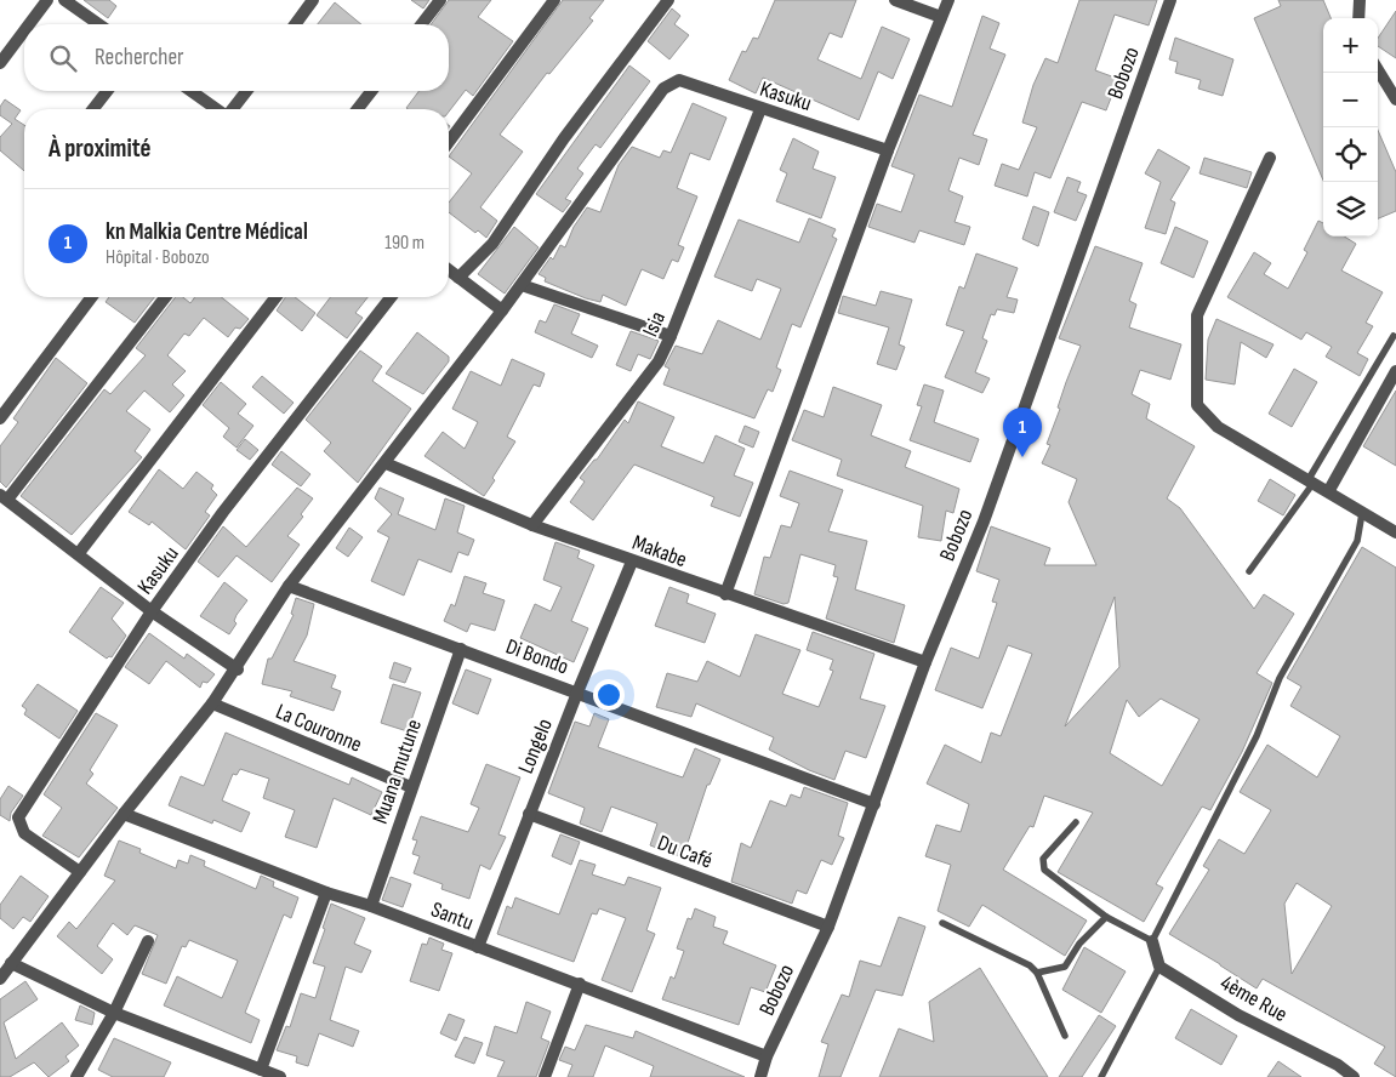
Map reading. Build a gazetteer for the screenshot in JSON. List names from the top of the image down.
{
  "streets": {
    "street": [
      "Bobozo",
      "Kasuku",
      "Isia",
      "Makabe",
      "Di Bondo",
      "La Couronne",
      "Longelo",
      "Muana mutune",
      "Du Café",
      "Santu",
      "4ème Rue"
    ]
  },
  "crossings": [
    ["Bobozo", "Makabe"],
    ["Bobozo", "Di Bondo"],
    ["Bobozo", "Du Café"],
    ["Bobozo", "Santu"],
    ["Kasuku", "Isia"],
    ["Isia", "Makabe"],
    ["Makabe", "Longelo"],
    ["Di Bondo", "Longelo"],
    ["Di Bondo", "Muana mutune"],
    ["La Couronne", "Muana mutune"],
    ["Longelo", "Du Café"],
    ["Longelo", "Santu"],
    ["Muana mutune", "Santu"]
  ],
  "page": {
    "map_buttons": ["+", "−"],
    "search": "Rechercher",
    "heading": "À proximité",
    "list": [
      {
        "mark": "1",
        "name": "kn Malkia Centre Médical",
        "note": "Hôpital · Bobozo",
        "value": "190 m"
      }
    ],
    "pins": "1"
  }
}
